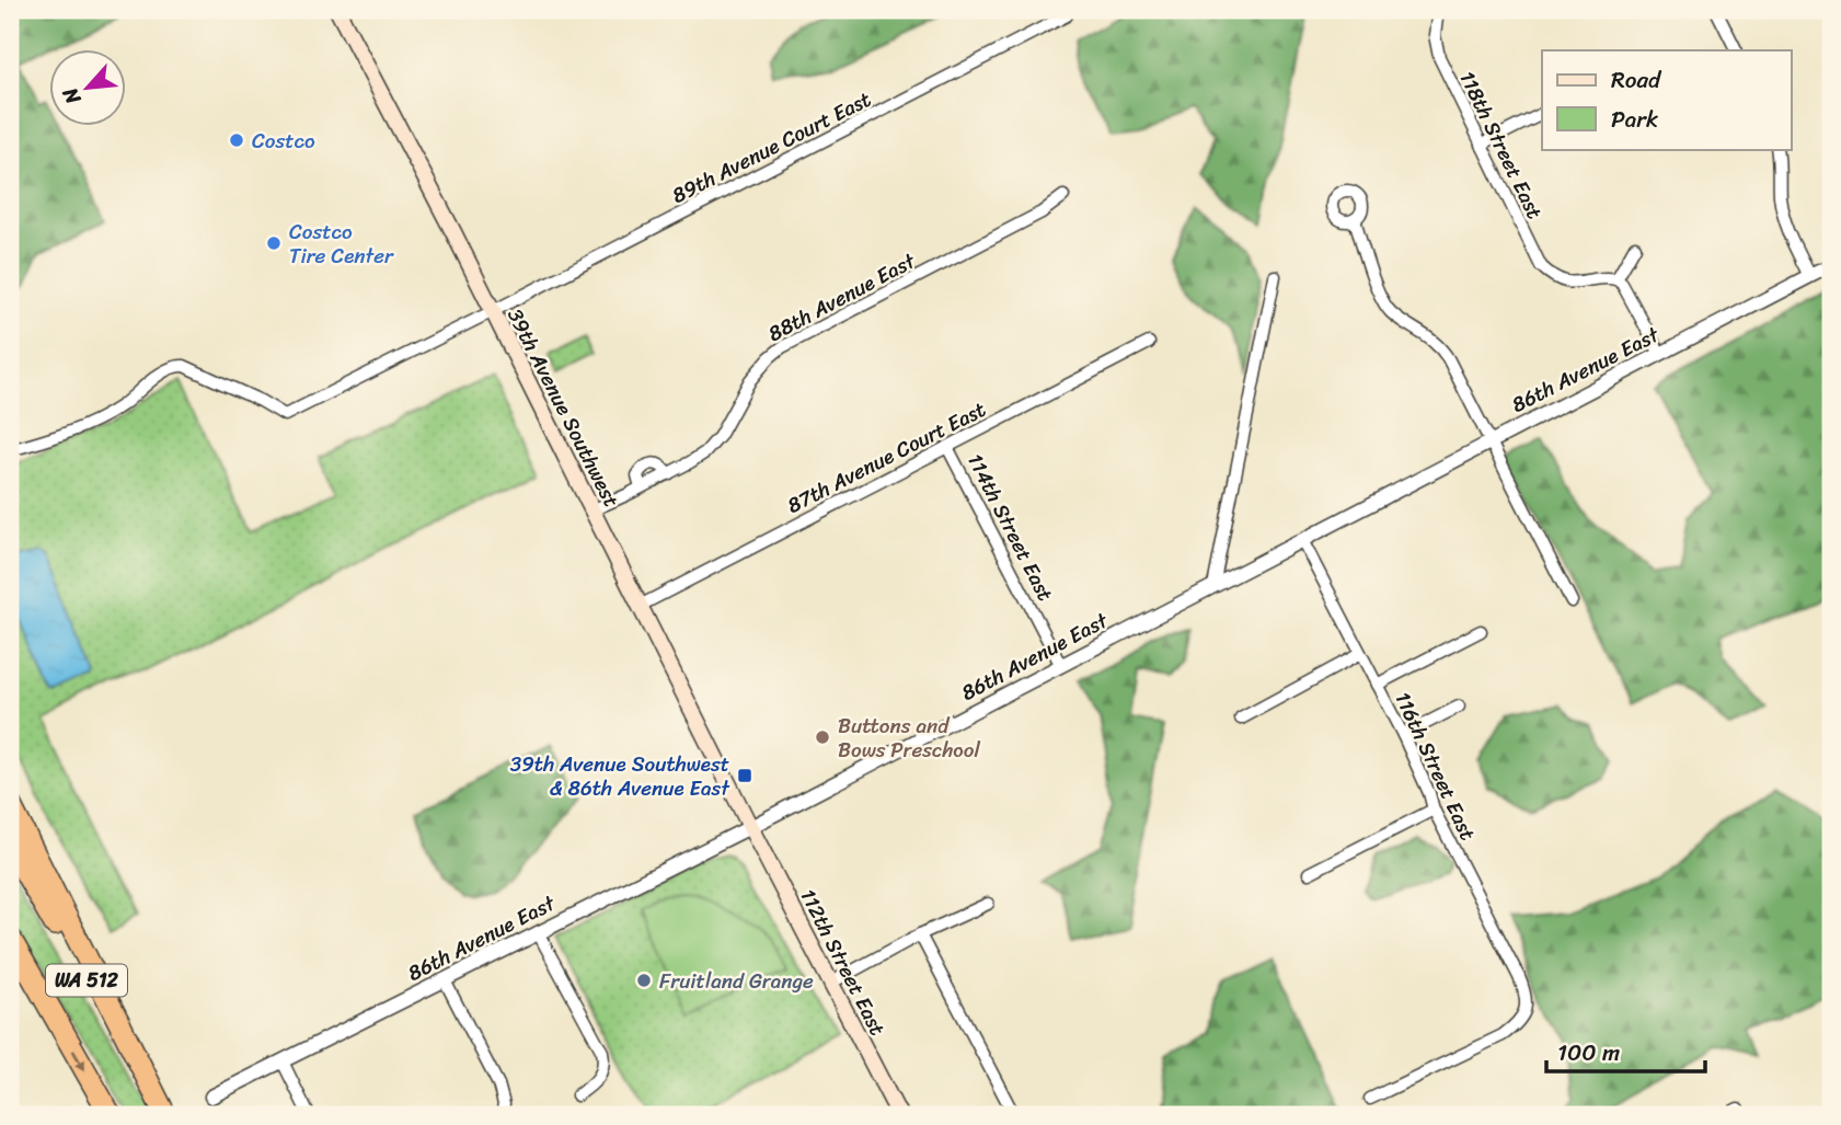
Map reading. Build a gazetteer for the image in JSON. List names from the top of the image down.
{
  "streets": {
    "highway": ["WA 512"],
    "main road": ["39th Avenue Southwest", "112th Street East"],
    "street": [
      "118th Street East",
      "89th Avenue Court East",
      "88th Avenue East",
      "86th Avenue East",
      "87th Avenue Court East",
      "114th Street East",
      "116th Street East"
    ]
  },
  "crossings": [
    ["89th Avenue Court East", "39th Avenue Southwest"],
    ["88th Avenue East", "39th Avenue Southwest"],
    ["86th Avenue East", "39th Avenue Southwest"],
    ["86th Avenue East", "114th Street East"],
    ["86th Avenue East", "116th Street East"],
    ["86th Avenue East", "112th Street East"],
    ["39th Avenue Southwest", "87th Avenue Court East"],
    ["39th Avenue Southwest", "112th Street East"],
    ["87th Avenue Court East", "114th Street East"]
  ],
  "places": {
    "other": [
      "Costco",
      "Costco Tire Center",
      "Buttons and Bows Preschool",
      "Fruitland Grange"
    ],
    "transit": ["39th Avenue Southwest & 86th Avenue East"]
  },
  "legend": ["Road", "Park"],
  "scale_bar": "100 m",
  "north": "bottom left"
}
